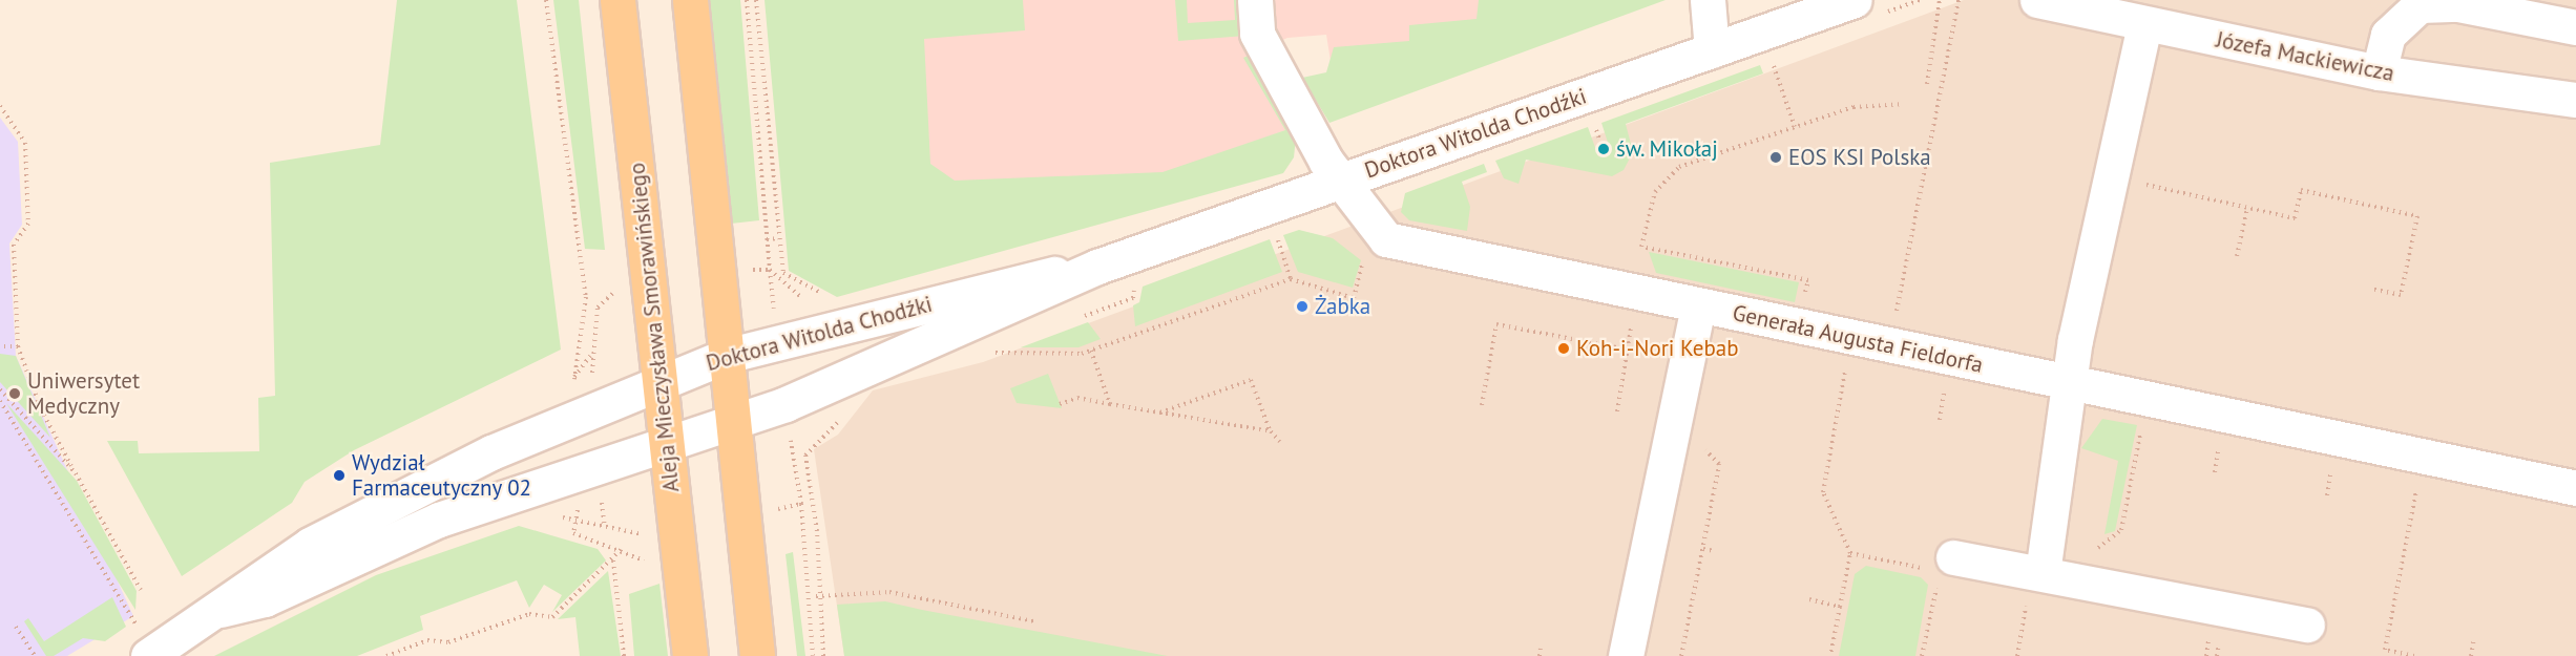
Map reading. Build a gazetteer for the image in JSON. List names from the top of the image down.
{
  "streets": {
    "main road": ["Aleja Mieczysława Smorawińskiego"],
    "street": ["Józefa Mackiewicza", "Doktora Witolda Chodźki", "Generała Augusta Fieldorfa"]
  },
  "crossings": [
    ["Doktora Witolda Chodźki", "Aleja Mieczysława Smorawińskiego"],
    ["Doktora Witolda Chodźki", "Generała Augusta Fieldorfa"]
  ],
  "places": [
    "św. Mikołaj",
    "EOS KSI Polska",
    "Żabka",
    "Koh-i-Nori Kebab",
    "Uniwersytet Medyczny",
    "Wydział Farmaceutyczny 02"
  ]
}
